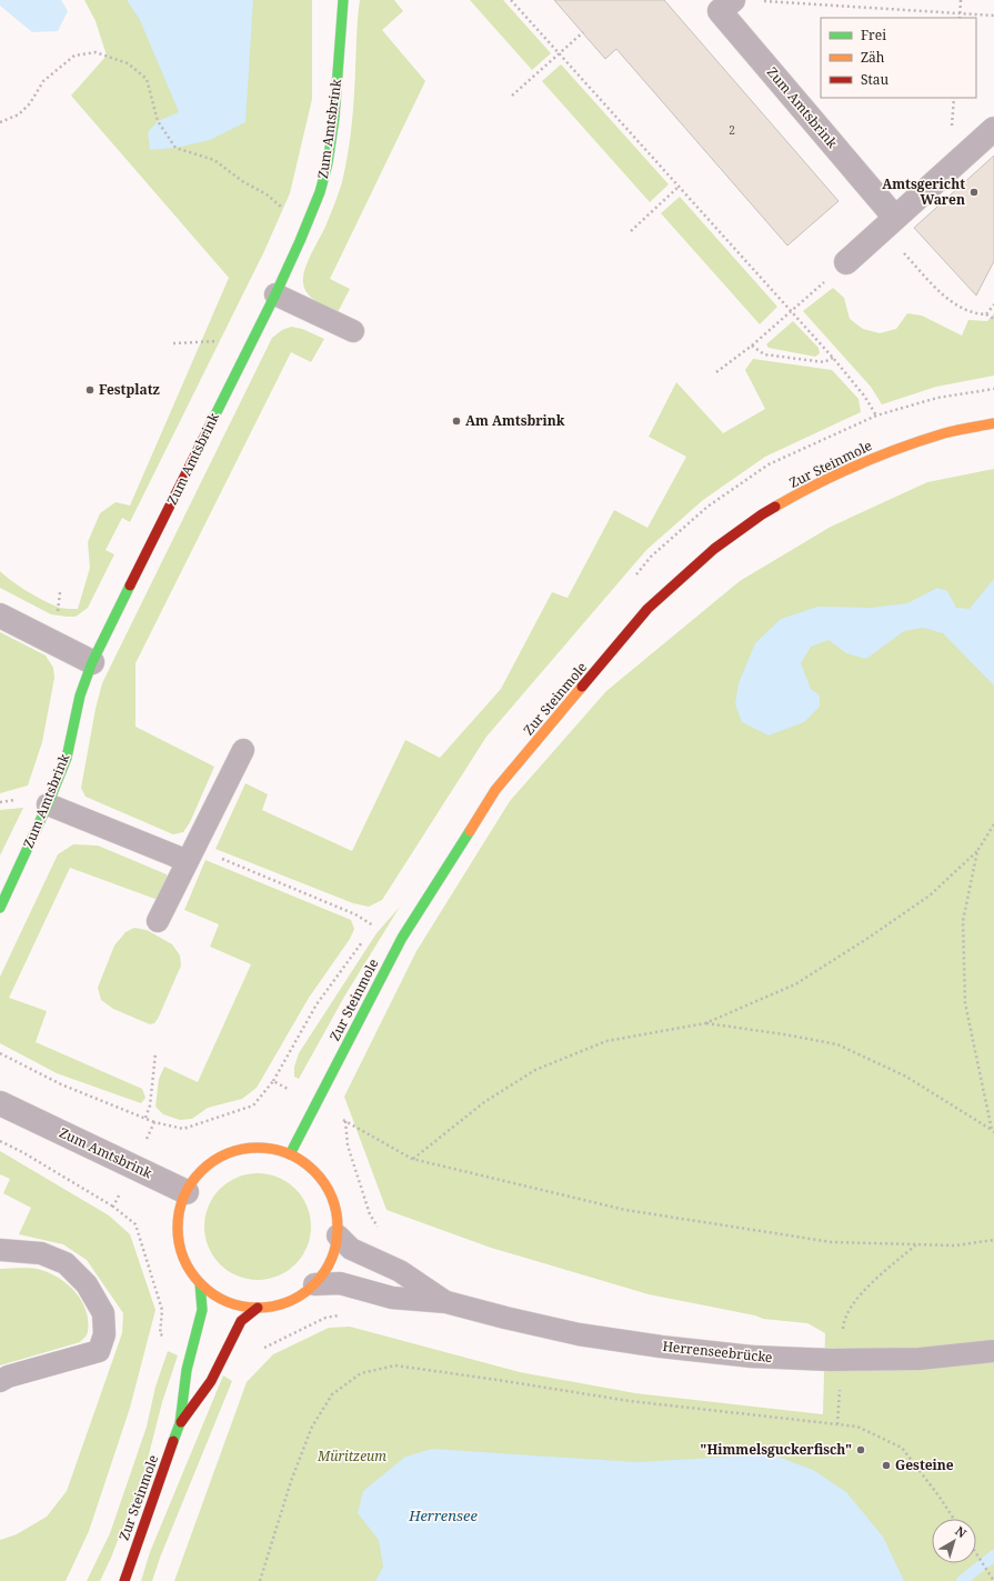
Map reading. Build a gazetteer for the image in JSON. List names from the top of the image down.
{
  "streets": {
    "street": ["Zum Amtsbrink", "Zur Steinmole"],
    "lane": ["Herrenseebrücke"]
  },
  "water": ["Herrensee"],
  "parks": ["Müritzeum"],
  "places": [
    "Amtsgericht Waren",
    "Festplatz",
    "Am Amtsbrink",
    "\"Himmelsguckerfisch\"",
    "Gesteine"
  ],
  "house_numbers": ["2"],
  "legend": ["Frei", "Zäh", "Stau"],
  "north": "top right"
}
